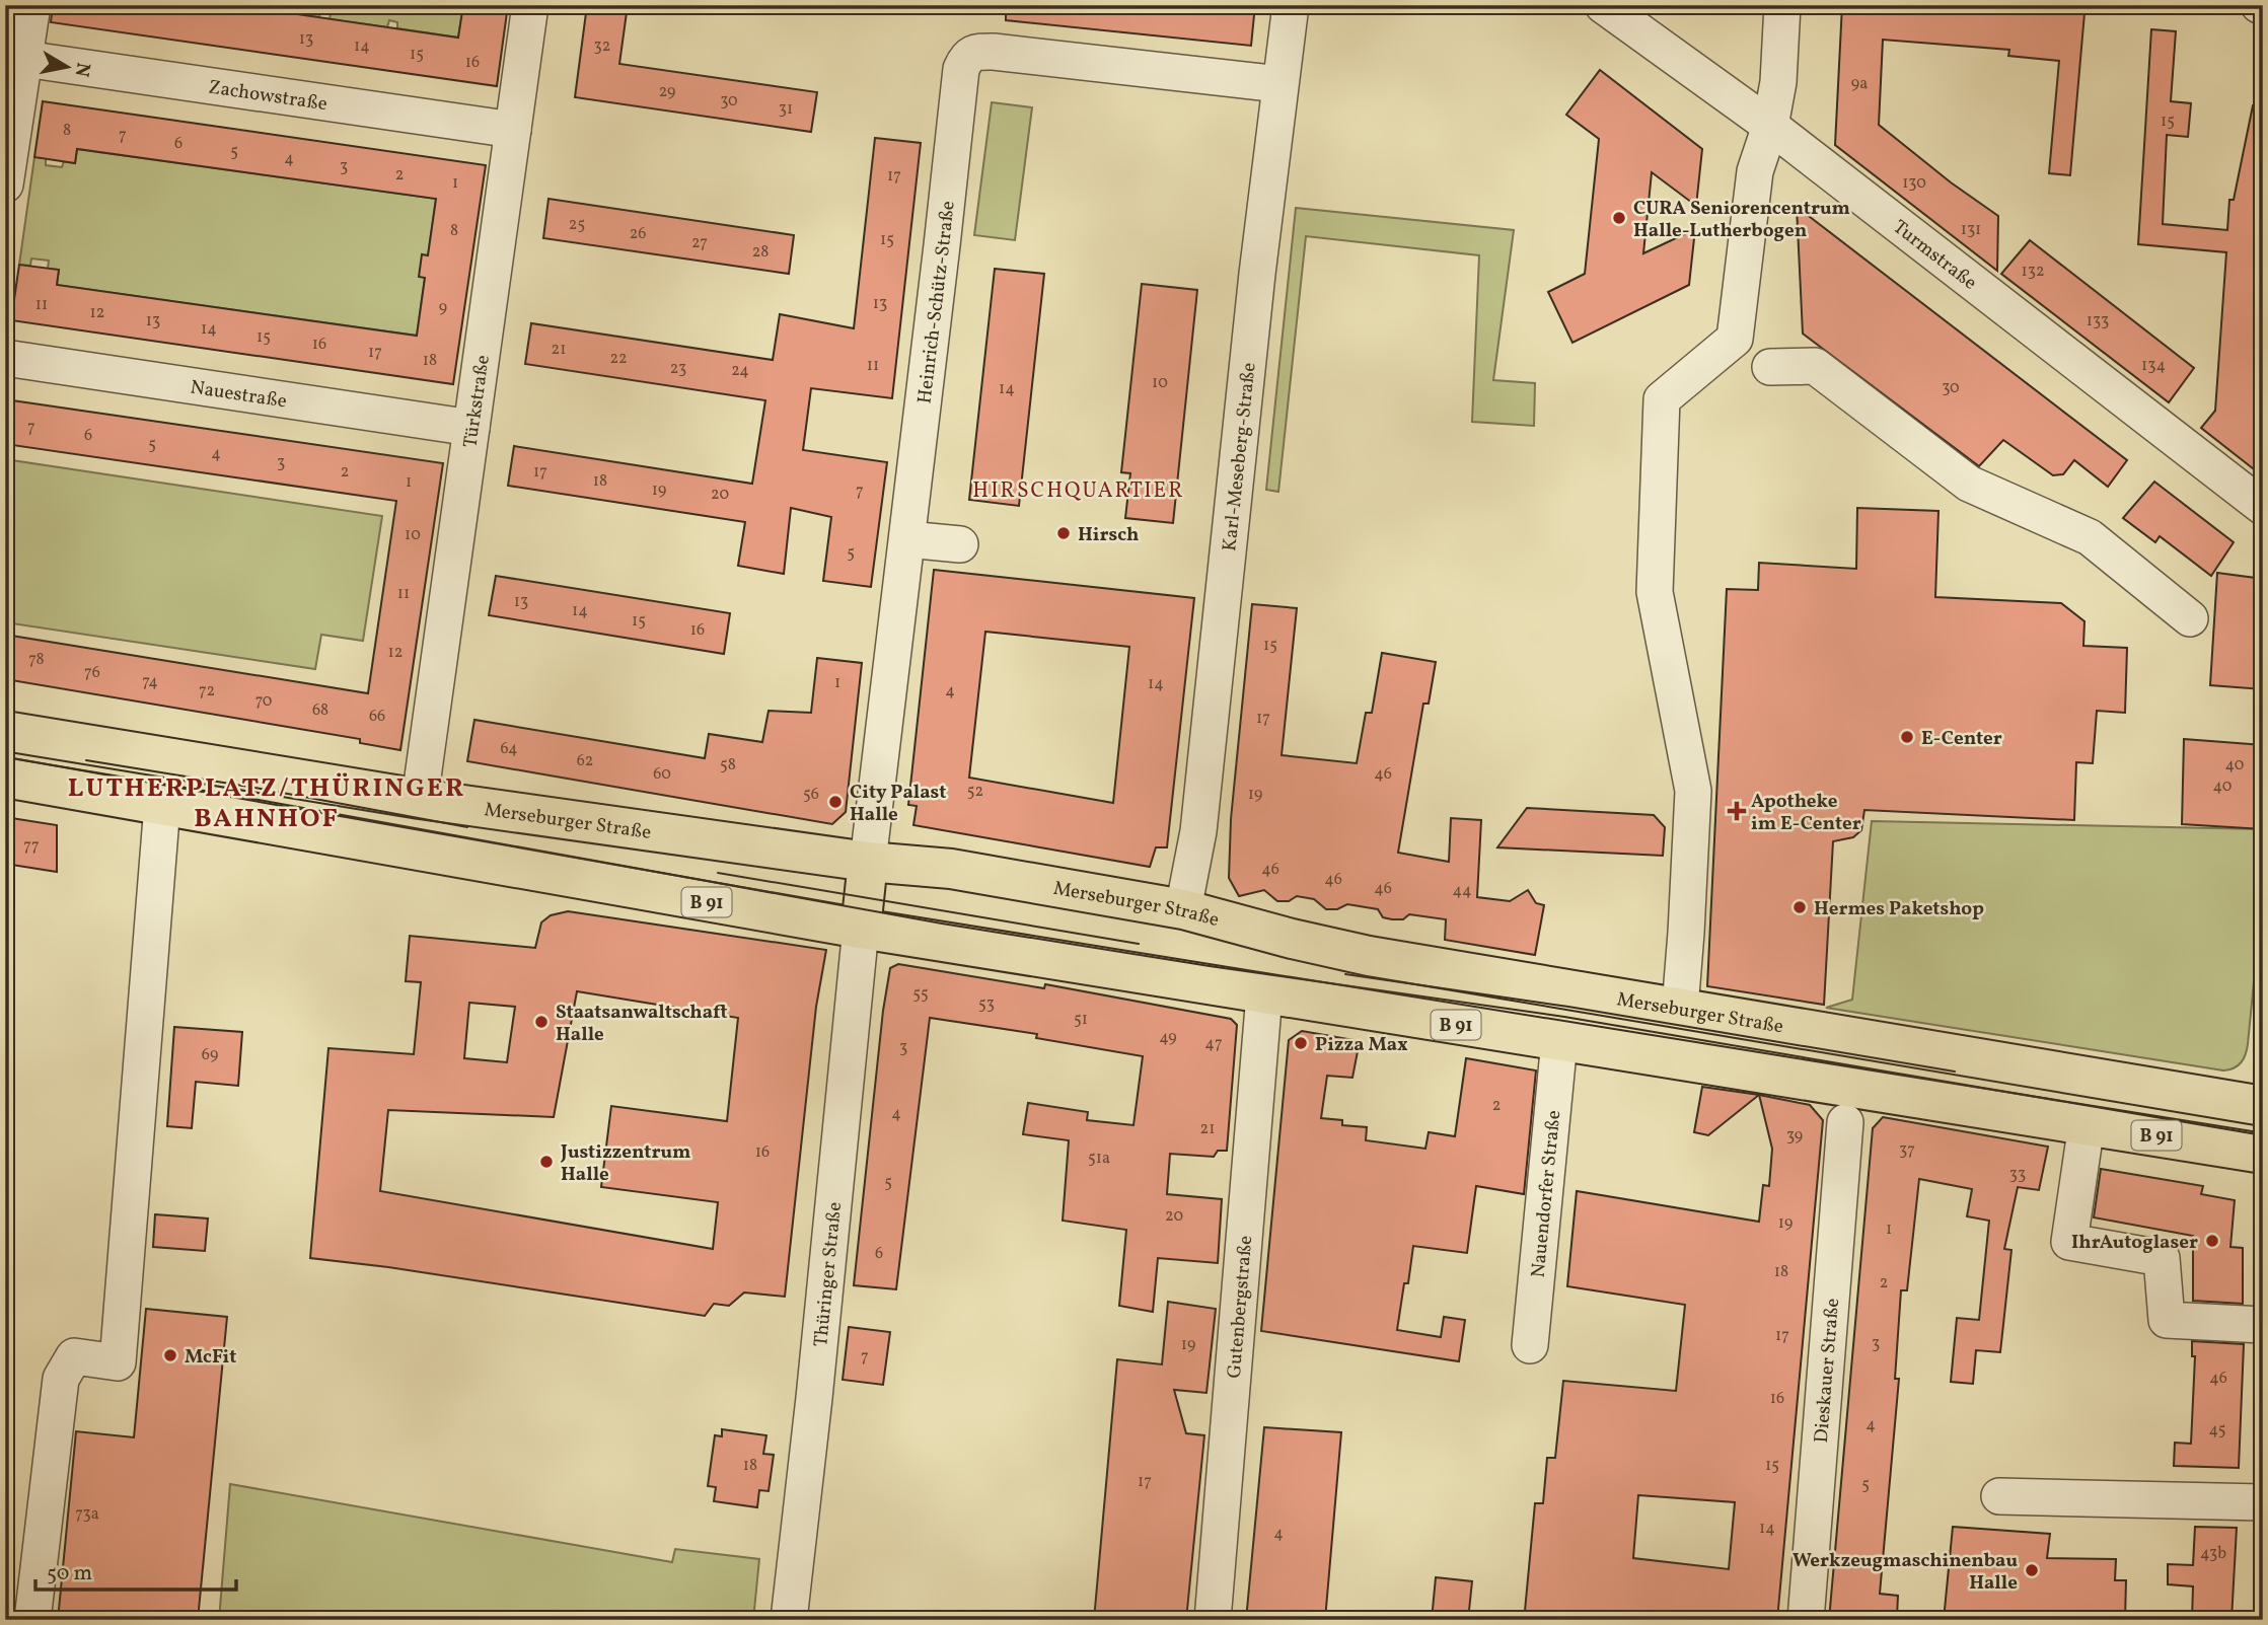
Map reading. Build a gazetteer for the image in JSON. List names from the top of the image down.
{
  "streets": {
    "main road": ["Merseburger Straße", "B 91"],
    "street": [
      "Zachowstraße",
      "Turmstraße",
      "Heinrich-Schütz-Straße",
      "Nauestraße",
      "Türkstraße",
      "Karl-Meseberg-Straße",
      "Nauendorfer Straße",
      "Thüringer Straße",
      "Gutenbergstraße",
      "Dieskauer Straße"
    ]
  },
  "crossings": [
    ["Zachowstraße", "Türkstraße"],
    ["Heinrich-Schütz-Straße", "Karl-Meseberg-Straße"],
    ["Heinrich-Schütz-Straße", "Merseburger Straße"],
    ["Nauestraße", "Türkstraße"],
    ["Türkstraße", "Merseburger Straße"],
    ["Karl-Meseberg-Straße", "Merseburger Straße"],
    ["B 91", "Nauendorfer Straße"],
    ["B 91", "Thüringer Straße"],
    ["B 91", "Gutenbergstraße"]
  ],
  "districts": ["HIRSCHQUARTIER", "LUTHERPLATZ/THÜRINGER BAHNHOF"],
  "places": {
    "other": [
      "CURA Seniorencentrum Halle-Lutherbogen",
      "Hirsch",
      "E-Center",
      "City Palast Halle",
      "Hermes Paketshop",
      "Staatsanwaltschaft Halle",
      "Pizza Max",
      "Justizzentrum Halle",
      "IhrAutoglaser",
      "McFit",
      "Werkzeugmaschinenbau Halle"
    ],
    "health": ["Apotheke im E-Center"]
  },
  "house_numbers": [
    "13",
    "14",
    "32",
    "15",
    "16",
    "9a",
    "29",
    "30",
    "31",
    "15",
    "8",
    "7",
    "6",
    "5",
    "4",
    "3",
    "2",
    "17",
    "1",
    "130",
    "25",
    "131",
    "8",
    "26",
    "15",
    "27",
    "28",
    "132",
    "13",
    "11",
    "9",
    "12",
    "13",
    "133",
    "14",
    "15",
    "16",
    "21",
    "17",
    "22",
    "18",
    "11",
    "134",
    "23",
    "24",
    "10",
    "30",
    "14",
    "7",
    "6",
    "5",
    "4",
    "3",
    "2",
    "17",
    "18",
    "1",
    "19",
    "7",
    "20",
    "10",
    "5",
    "11",
    "13",
    "14",
    "15",
    "16",
    "15",
    "12",
    "78",
    "76",
    "74",
    "1",
    "14",
    "72",
    "4",
    "70",
    "68",
    "66",
    "17",
    "64",
    "62",
    "58",
    "40",
    "60",
    "46",
    "40",
    "52",
    "56",
    "19",
    "77",
    "46",
    "46",
    "46",
    "44",
    "55",
    "53",
    "51",
    "49",
    "47",
    "3",
    "69",
    "2",
    "4",
    "21",
    "39",
    "37",
    "16",
    "51a",
    "33",
    "5",
    "20",
    "19",
    "1",
    "6",
    "18",
    "2",
    "17",
    "3",
    "19",
    "7",
    "46",
    "16",
    "4",
    "45",
    "18",
    "15",
    "17",
    "5",
    "73a",
    "14",
    "4",
    "43b"
  ],
  "scale_bar": "50 m",
  "north": "right"
}
